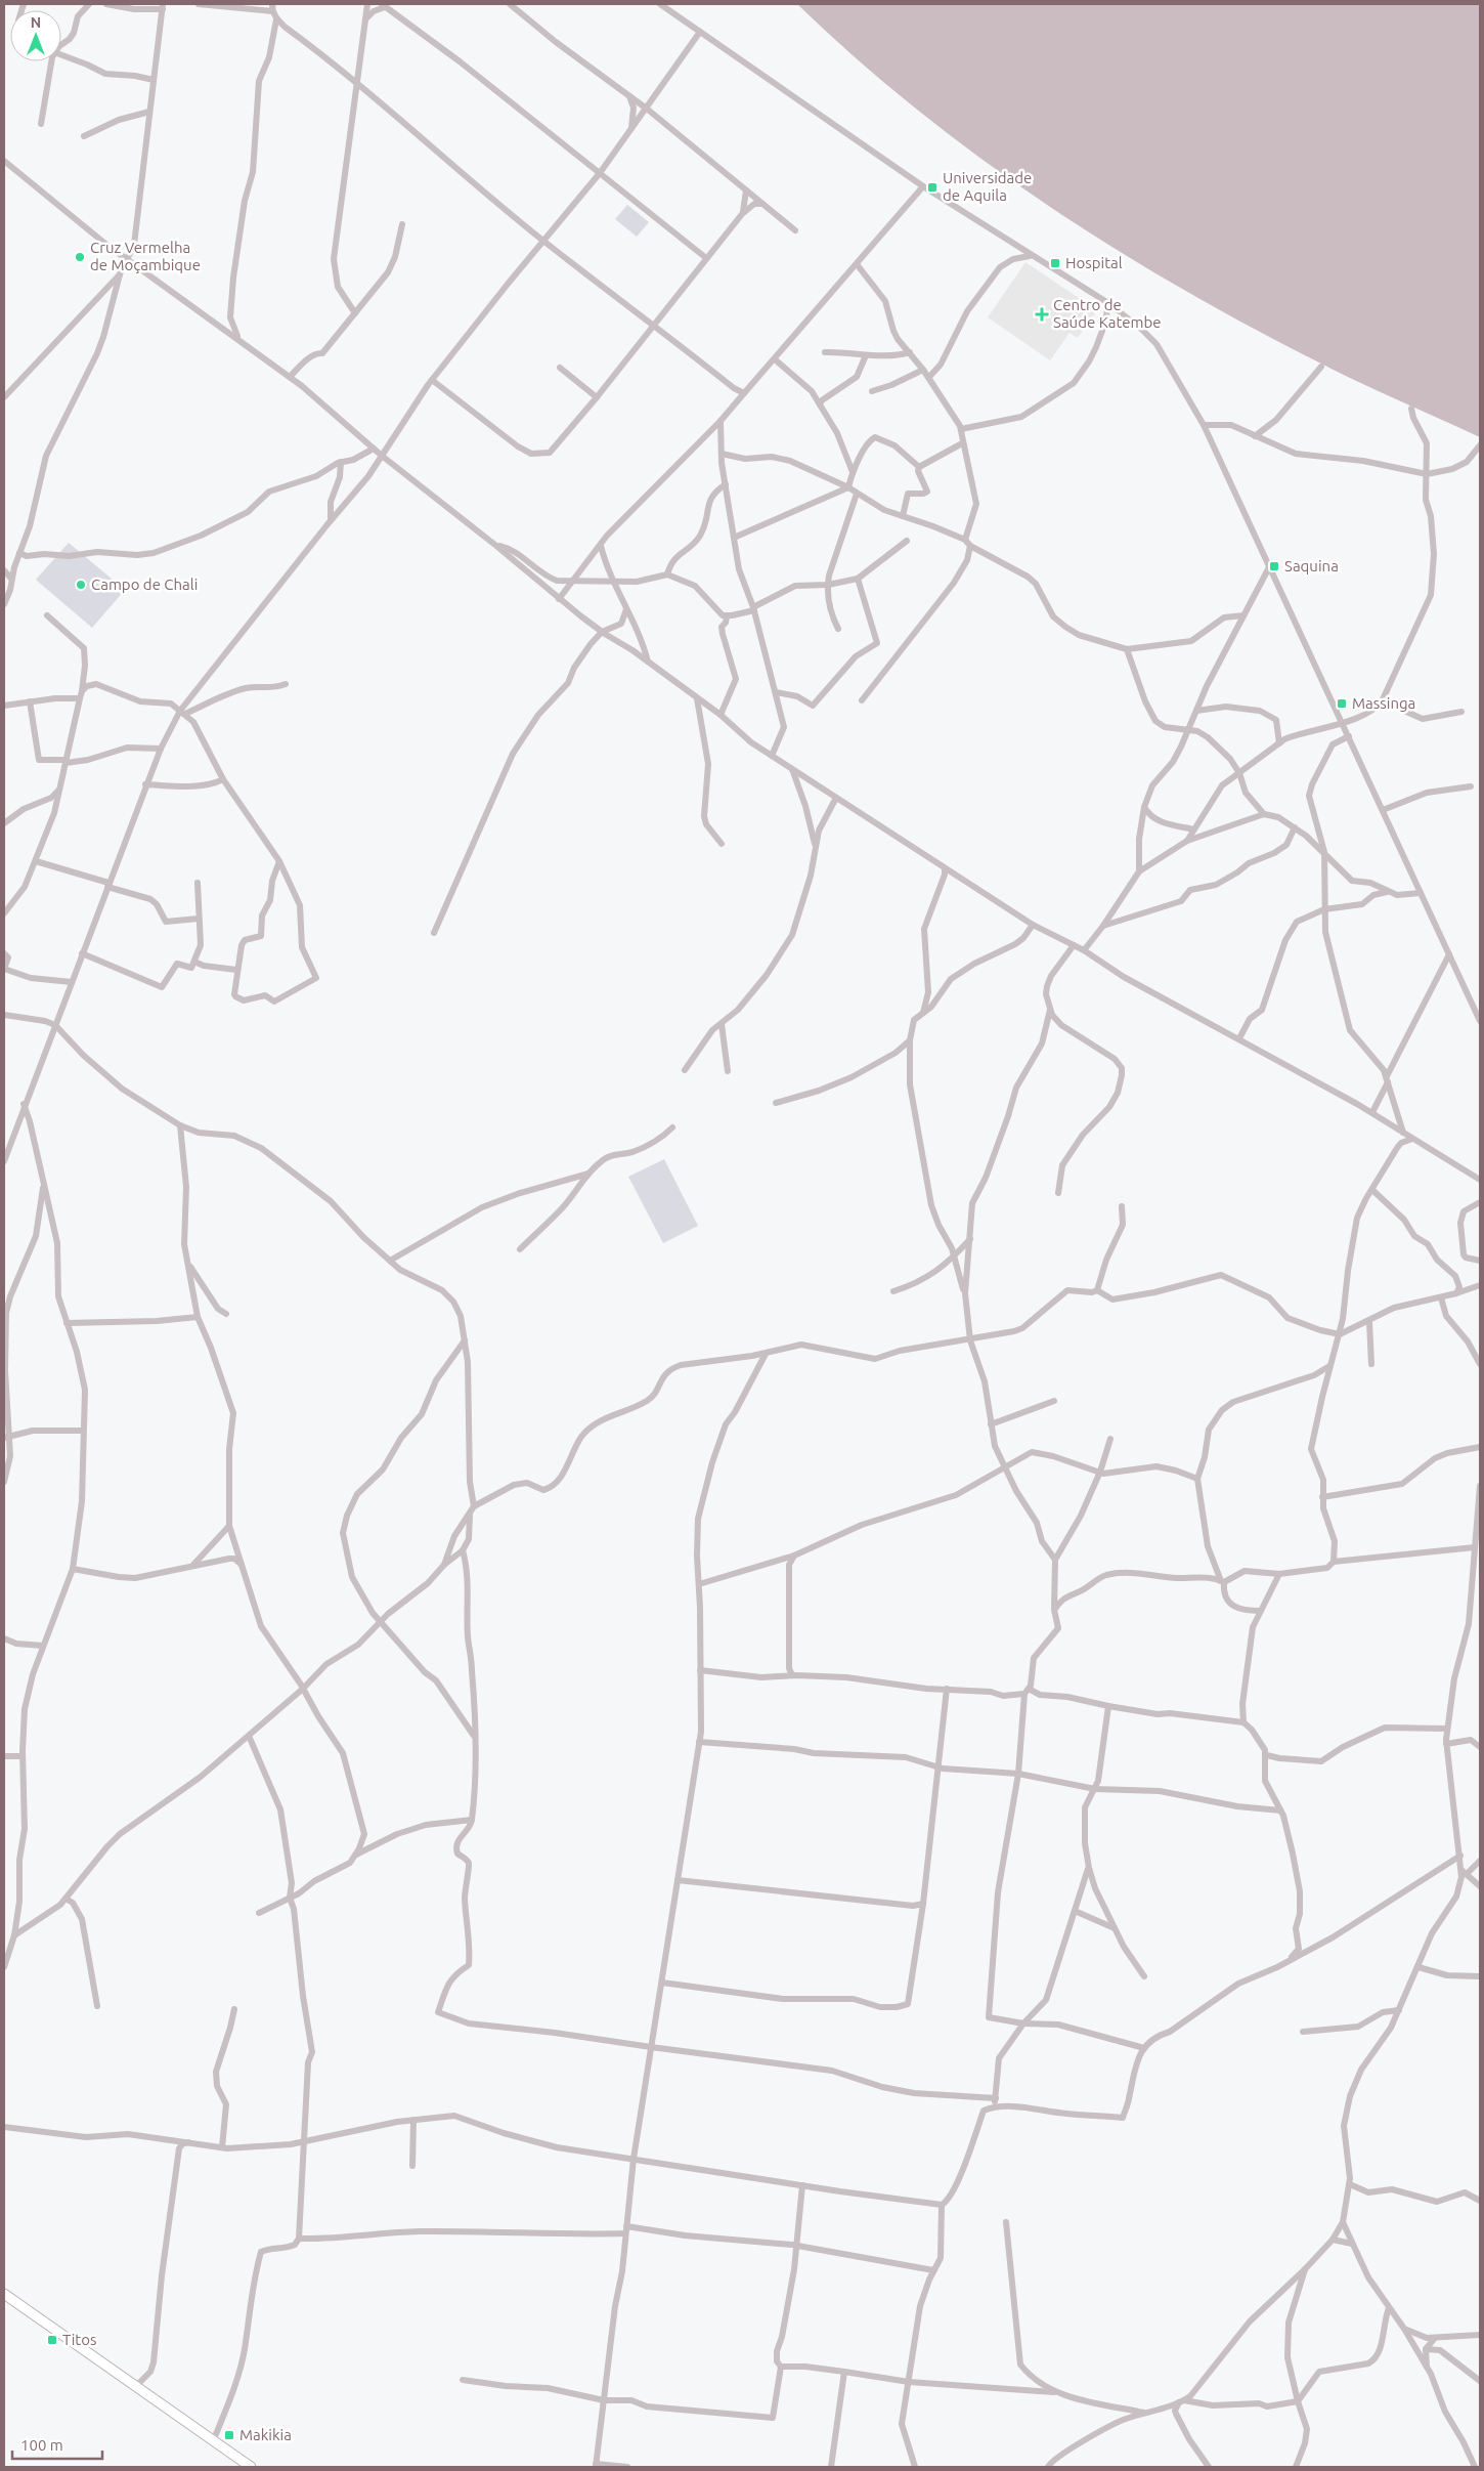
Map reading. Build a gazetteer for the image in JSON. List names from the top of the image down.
{
  "places": {
    "transit": [
      "Universidade de Aquila",
      "Hospital",
      "Saquina",
      "Massinga",
      "Titos",
      "Makikia"
    ],
    "other": ["Cruz Vermelha de Moçambique", "Campo de Chali"],
    "health": ["Centro de Saúde Katembe"]
  },
  "scale_bar": "100 m",
  "north": "top"
}
